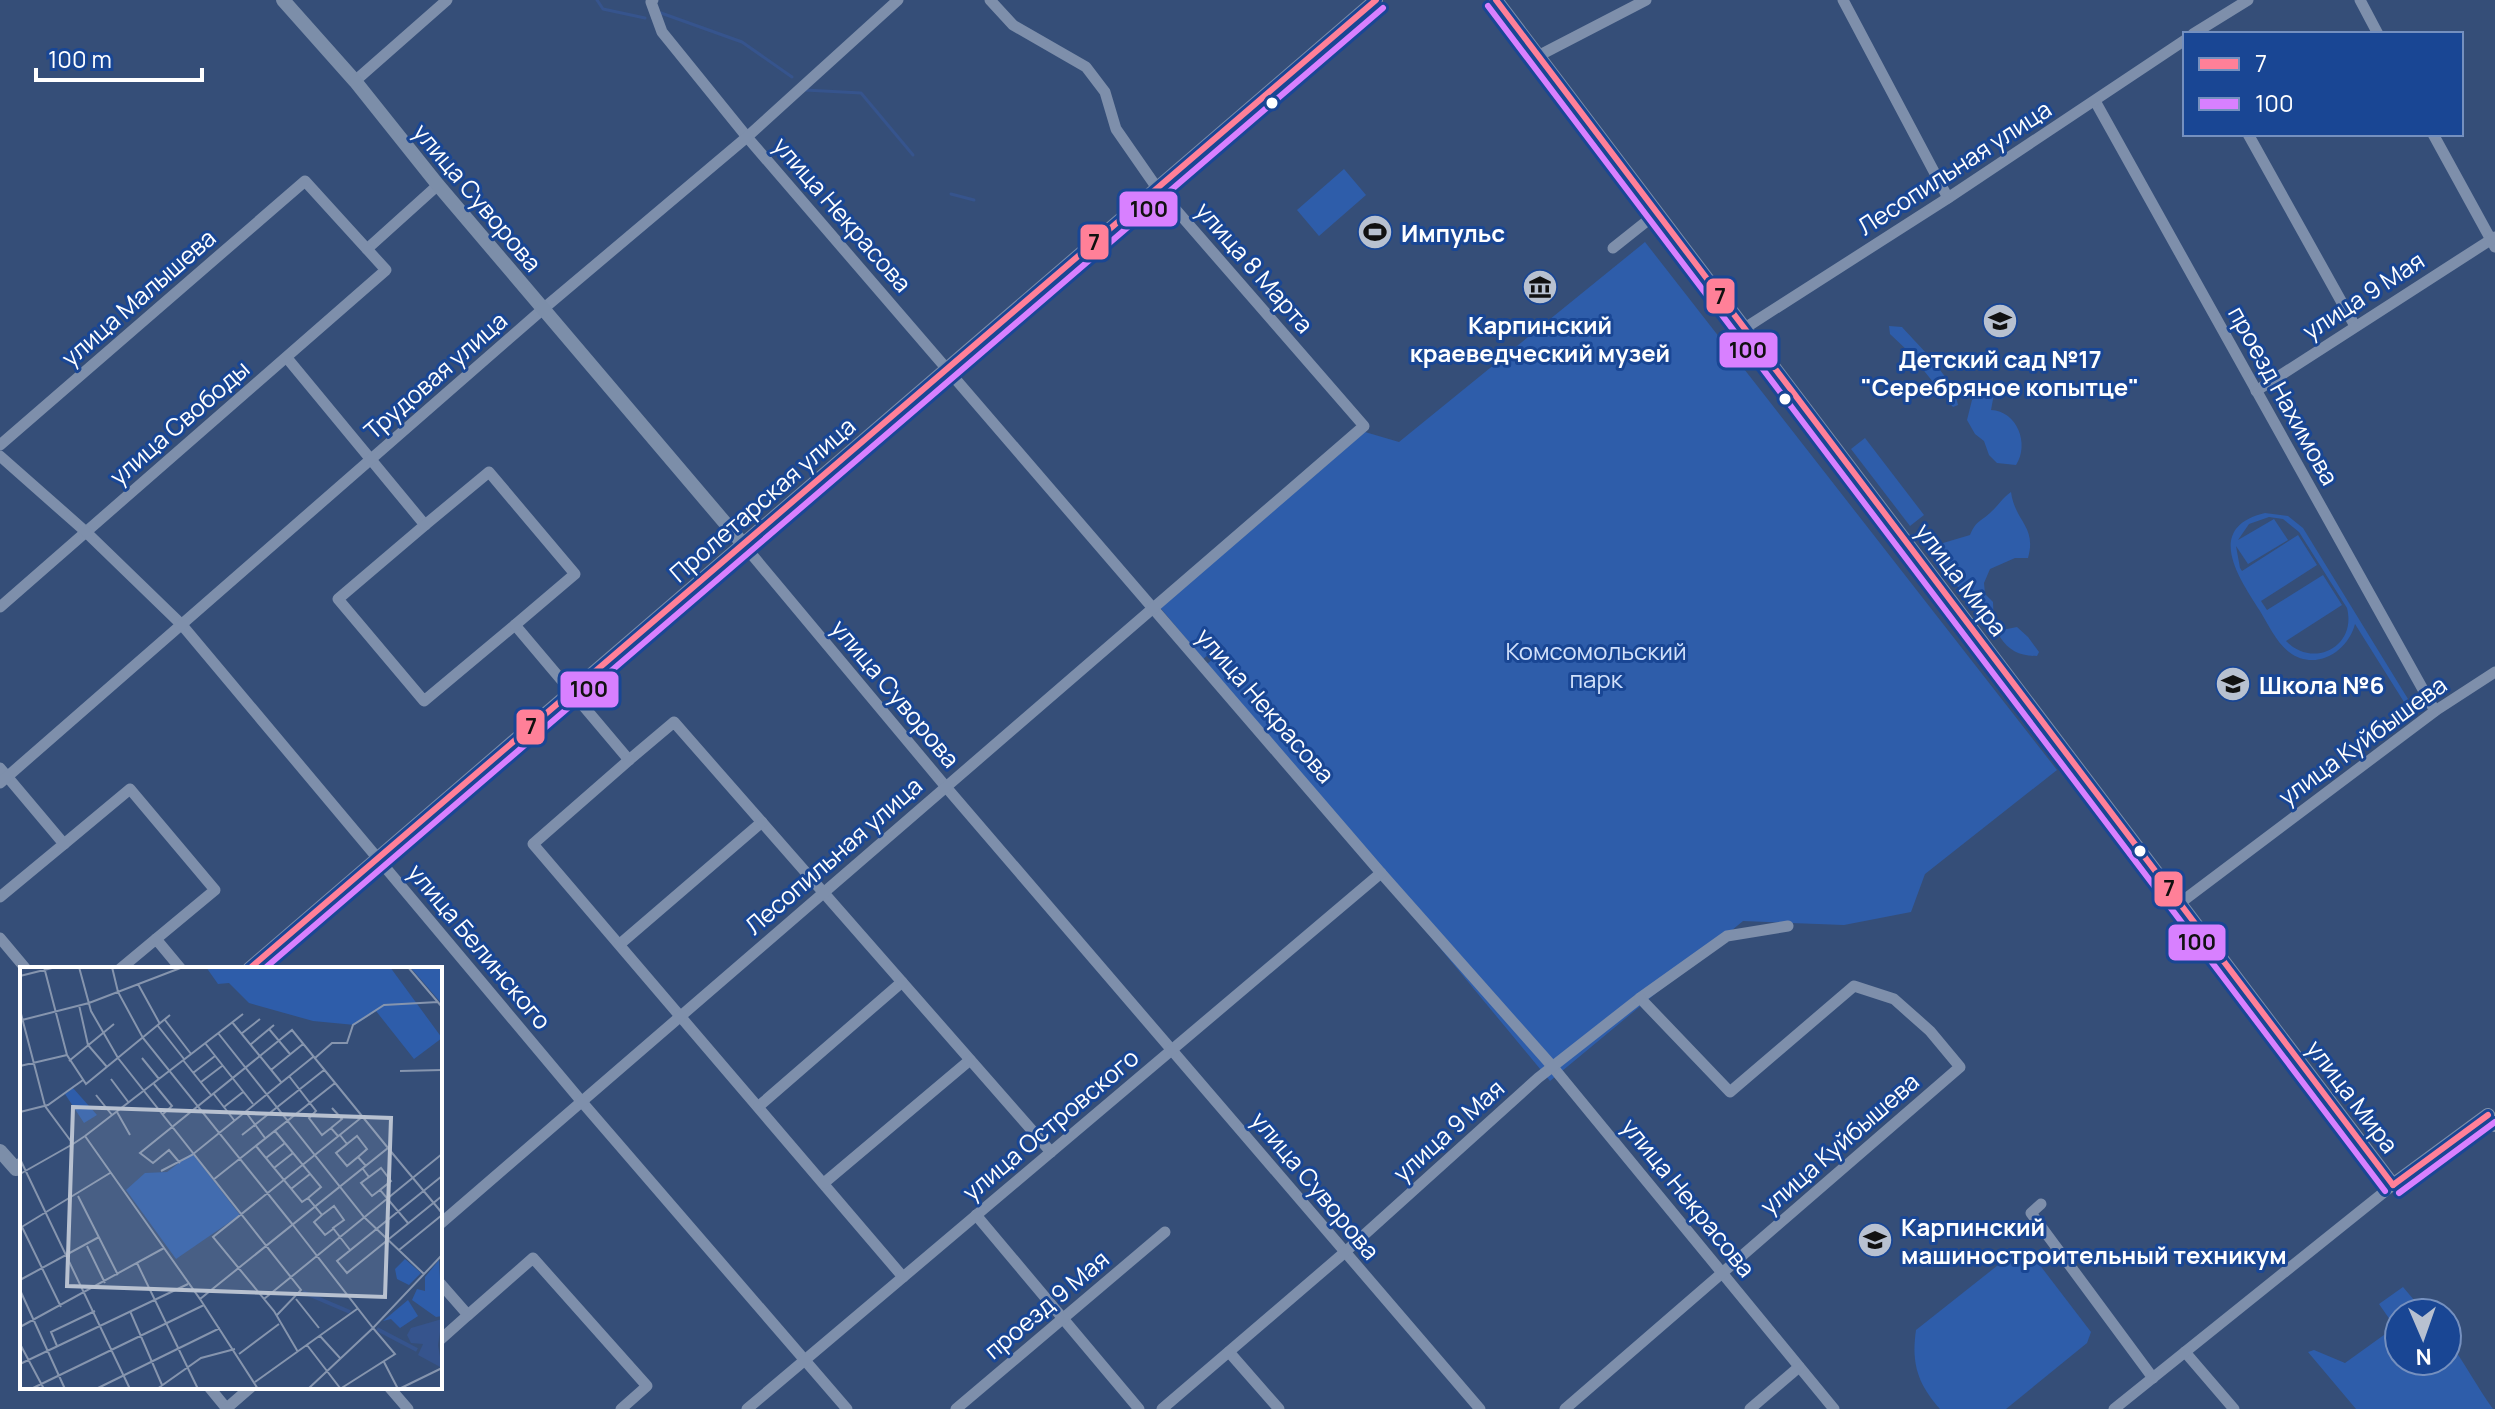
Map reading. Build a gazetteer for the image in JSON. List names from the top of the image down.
{
  "streets": {
    "main road": ["улица Суворова", "Пролетарская улица", "улица Мира"],
    "street": [
      "Лесопильная улица",
      "улица Некрасова",
      "улица 8 Марта",
      "улица 9 Мая",
      "улица Малышева",
      "Трудовая улица",
      "проезд Нахимова",
      "улица Свободы",
      "улица Куйбышева",
      "улица Белинского",
      "улица Островского",
      "проезд 9 Мая"
    ]
  },
  "crossings": [
    ["Лесопильная улица", "улица Суворова"],
    ["Лесопильная улица", "улица Некрасова"],
    ["Лесопильная улица", "улица 8 Марта"],
    ["Лесопильная улица", "проезд Нахимова"],
    ["Лесопильная улица", "улица Мира"],
    ["Лесопильная улица", "улица Белинского"],
    ["улица Суворова", "улица 9 Мая"],
    ["улица Суворова", "Трудовая улица"],
    ["улица Суворова", "Пролетарская улица"],
    ["улица Суворова", "улица Островского"],
    ["улица Некрасова", "улица 9 Мая"],
    ["улица Некрасова", "Трудовая улица"],
    ["улица Некрасова", "Пролетарская улица"],
    ["улица Некрасова", "улица Куйбышева"],
    ["улица Некрасова", "улица Островского"],
    ["улица 8 Марта", "Пролетарская улица"],
    ["улица 9 Мая", "проезд Нахимова"],
    ["улица 9 Мая", "улица Куйбышева"],
    ["улица Малышева", "улица Свободы"],
    ["Трудовая улица", "улица Белинского"],
    ["проезд Нахимова", "улица Куйбышева"],
    ["улица Свободы", "улица Белинского"],
    ["Пролетарская улица", "улица Белинского"],
    ["улица Мира", "улица Куйбышева"],
    ["улица Белинского", "улица Островского"]
  ],
  "parks": ["Комсомольский парк"],
  "places": {
    "sports": ["Импульс"],
    "museum": ["Карпинский краеведческий музей"],
    "school or university": ["Детский сад №17 \"Серебряное копытце\"", "Школа №6", "Карпинский машиностроительный техникум"]
  },
  "lines": ["transit line 7", "transit line 100"],
  "legend": ["7", "100"],
  "scale_bar": "100 m",
  "north": "bottom"
}
